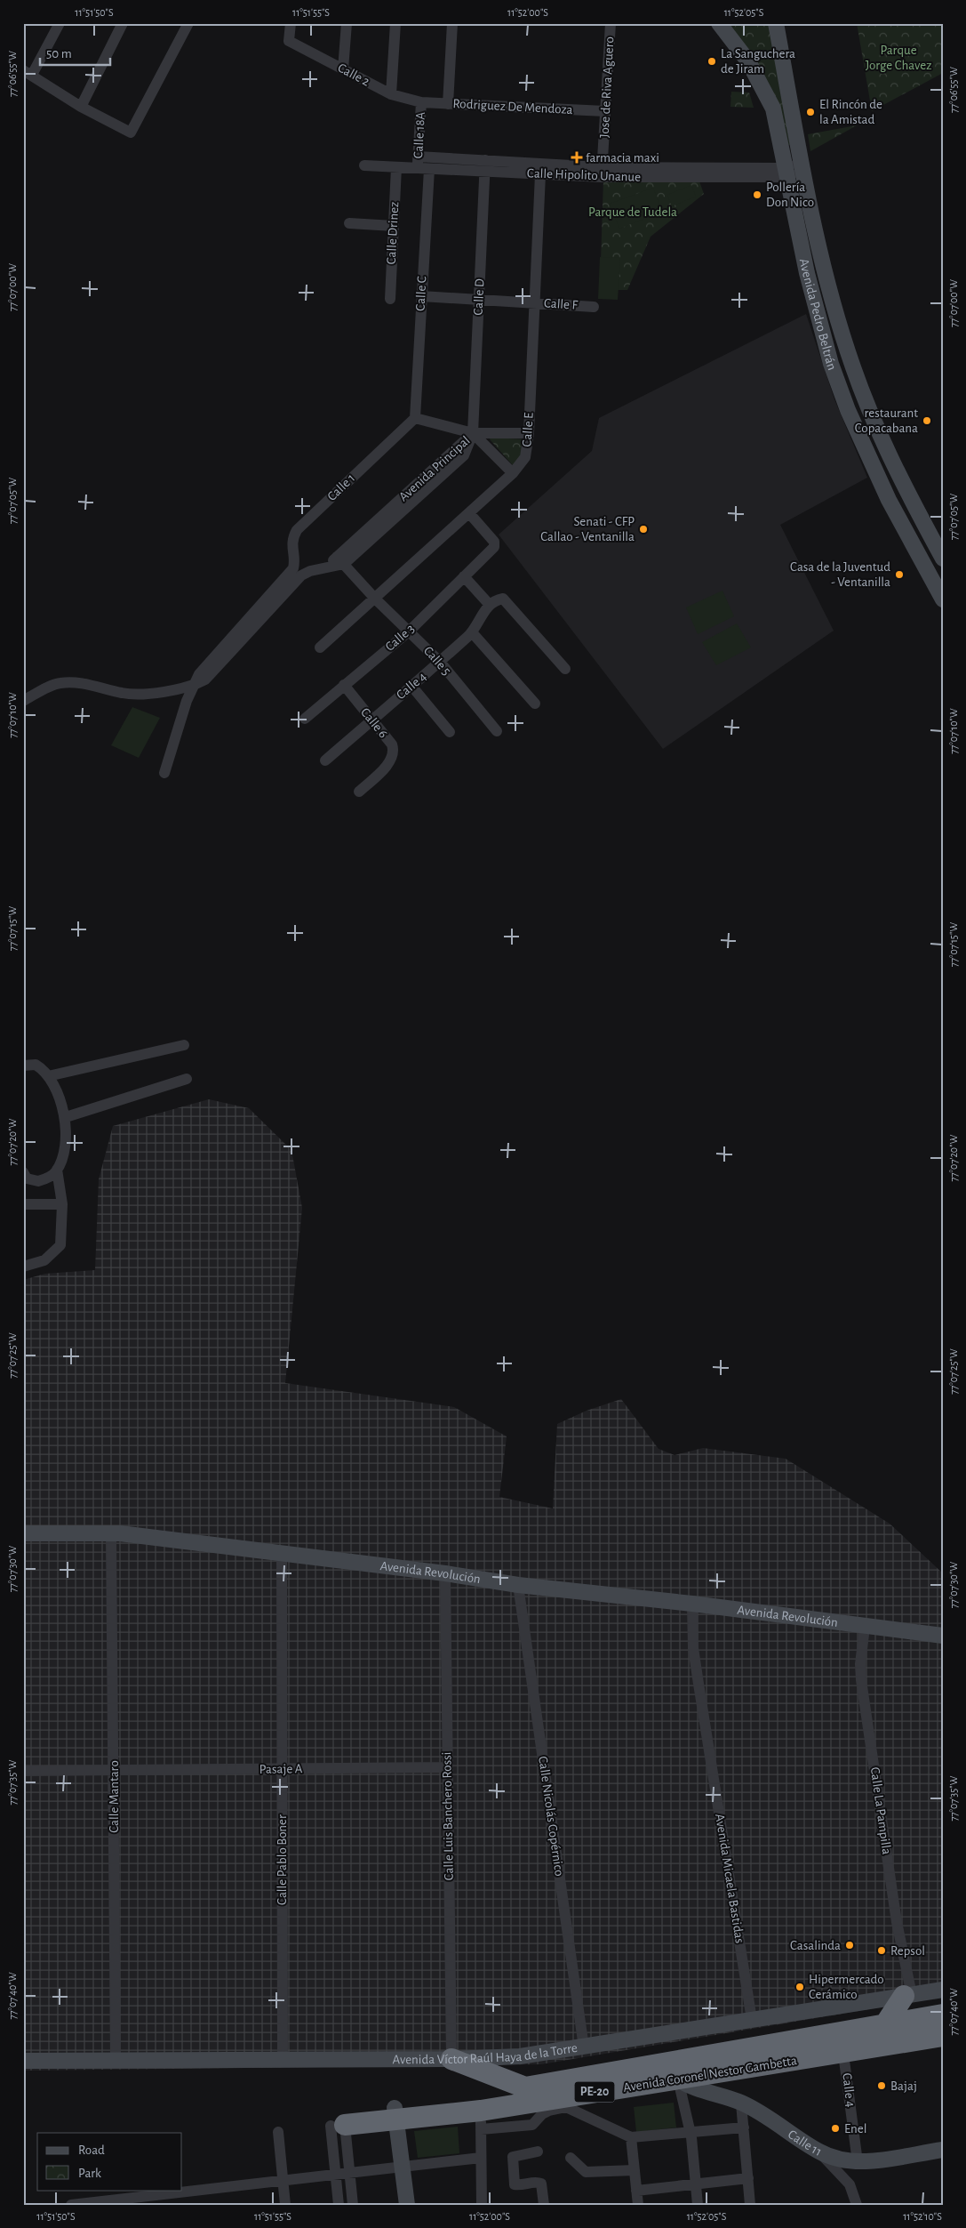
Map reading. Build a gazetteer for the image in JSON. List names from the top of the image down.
{
  "streets": {
    "highway": ["Avenida Coronel Nestor Gambetta", "PE-20"],
    "street": [
      "Calle 2",
      "Jose de Riva Aguero",
      "Rodriguez De Mendoza",
      "Calle 18A",
      "Calle Hipolito Unanue",
      "Calle Drinez",
      "Calle C",
      "Calle D",
      "Calle F",
      "Avenida Pedro Beltrán",
      "Calle E",
      "Avenida Principal",
      "Calle 1",
      "Calle 3",
      "Calle 5",
      "Calle 4",
      "Calle 6",
      "Avenida Revolución",
      "Pasaje A",
      "Calle Mantaro",
      "Calle La Pampilla",
      "Calle Luis Banchero Rossi",
      "Calle Nicolás Copérnico",
      "Calle Pablo Boner",
      "Avenida Micaela Bastidas",
      "Avenida Víctor Raúl Haya de la Torre",
      "Calle 11"
    ]
  },
  "crossings": [
    ["Calle 2", "Rodriguez De Mendoza"],
    ["Calle 2", "Calle 18A"],
    ["Jose de Riva Aguero", "Rodriguez De Mendoza"],
    ["Jose de Riva Aguero", "Calle Hipolito Unanue"],
    ["Rodriguez De Mendoza", "Calle 18A"],
    ["Calle 18A", "Calle Hipolito Unanue"],
    ["Calle 18A", "Calle C"],
    ["Calle Hipolito Unanue", "Calle Drinez"],
    ["Calle Hipolito Unanue", "Calle C"],
    ["Calle Hipolito Unanue", "Calle D"],
    ["Calle Hipolito Unanue", "Avenida Pedro Beltrán"],
    ["Calle Hipolito Unanue", "Calle E"],
    ["Calle C", "Calle F"],
    ["Calle C", "Calle 1"],
    ["Calle D", "Calle F"],
    ["Calle D", "Avenida Principal"],
    ["Calle F", "Calle E"],
    ["Calle E", "Calle 3"],
    ["Calle E", "Calle 5"],
    ["Avenida Principal", "Calle 5"],
    ["Calle 3", "Calle 5"],
    ["Calle 3", "Calle 6"],
    ["Calle 5", "Calle 4"],
    ["Calle 4", "Calle 6"],
    ["Calle 4", "Avenida Coronel Nestor Gambetta"],
    ["Calle 4", "Calle 11"],
    ["Avenida Revolución", "Calle Mantaro"],
    ["Avenida Revolución", "Calle La Pampilla"],
    ["Avenida Revolución", "Calle Luis Banchero Rossi"],
    ["Avenida Revolución", "Calle Nicolás Copérnico"],
    ["Avenida Revolución", "Calle Pablo Boner"],
    ["Avenida Revolución", "Avenida Micaela Bastidas"],
    ["Pasaje A", "Calle Mantaro"],
    ["Pasaje A", "Calle Luis Banchero Rossi"],
    ["Pasaje A", "Calle Pablo Boner"],
    ["Calle Mantaro", "Avenida Víctor Raúl Haya de la Torre"],
    ["Calle La Pampilla", "Avenida Víctor Raúl Haya de la Torre"],
    ["Calle Luis Banchero Rossi", "Avenida Víctor Raúl Haya de la Torre"],
    ["Calle Luis Banchero Rossi", "Avenida Coronel Nestor Gambetta"],
    ["Calle Nicolás Copérnico", "Avenida Víctor Raúl Haya de la Torre"],
    ["Calle Pablo Boner", "Avenida Víctor Raúl Haya de la Torre"],
    ["Avenida Micaela Bastidas", "Avenida Víctor Raúl Haya de la Torre"],
    ["Avenida Víctor Raúl Haya de la Torre", "Avenida Coronel Nestor Gambetta"],
    ["Avenida Coronel Nestor Gambetta", "Calle 11"]
  ],
  "parks": ["Parque Jorge Chavez", "Parque de Tudela"],
  "places": {
    "other": [
      "La Sanguchera de Jiram",
      "El Rincón de la Amistad",
      "Pollería Don Nico",
      "restaurant Copacabana",
      "Senati - CFP Callao - Ventanilla",
      "Casa de la Juventud - Ventanilla",
      "Casalinda",
      "Repsol",
      "Hipermercado Cerámico",
      "Bajaj",
      "Enel"
    ],
    "health": ["farmacia maxi"]
  },
  "legend": ["Road", "Park"],
  "scale_bar": "50 m",
  "coordinates": [
    "11°51'50\"S",
    "11°51'55\"S",
    "11°52'00\"S",
    "11°52'05\"S",
    "77°06'55\"W",
    "77°07'00\"W",
    "77°07'05\"W",
    "77°07'10\"W",
    "77°07'15\"W",
    "77°07'20\"W",
    "77°07'25\"W",
    "77°07'30\"W",
    "77°07'35\"W",
    "77°07'40\"W",
    "11°52'10\"S"
  ]
}
